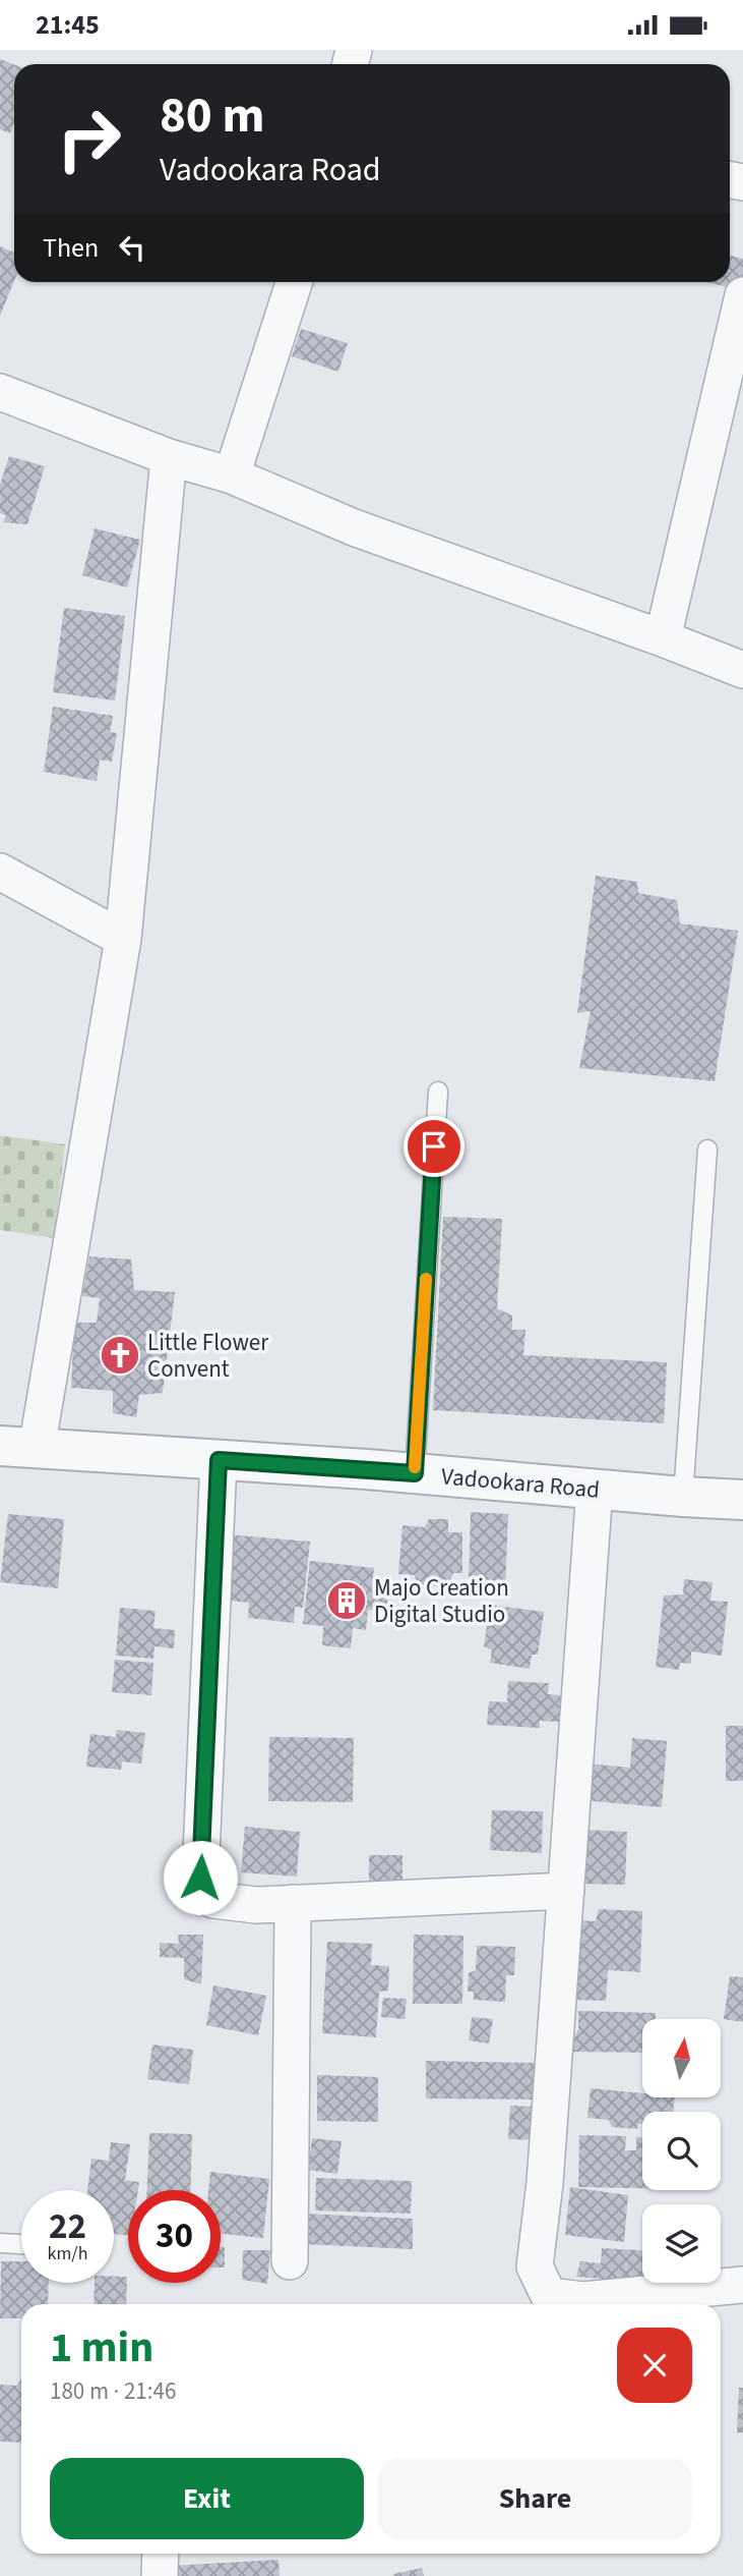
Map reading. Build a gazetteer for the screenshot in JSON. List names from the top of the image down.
{
  "streets": {
    "street": ["Vadookara Road"]
  },
  "places": {
    "church": ["Little Flower Convent"],
    "building": ["Majo Creation Digital Studio"]
  },
  "north": "top",
  "page": {
    "status": "21:45",
    "turn": ["80 m", "Vadookara Road"],
    "then": "Then",
    "speed": "22 km/h",
    "limit": "30",
    "heading": ["1 min", "180 m · 21:46"],
    "buttons": ["Exit", "Share"]
  }
}
